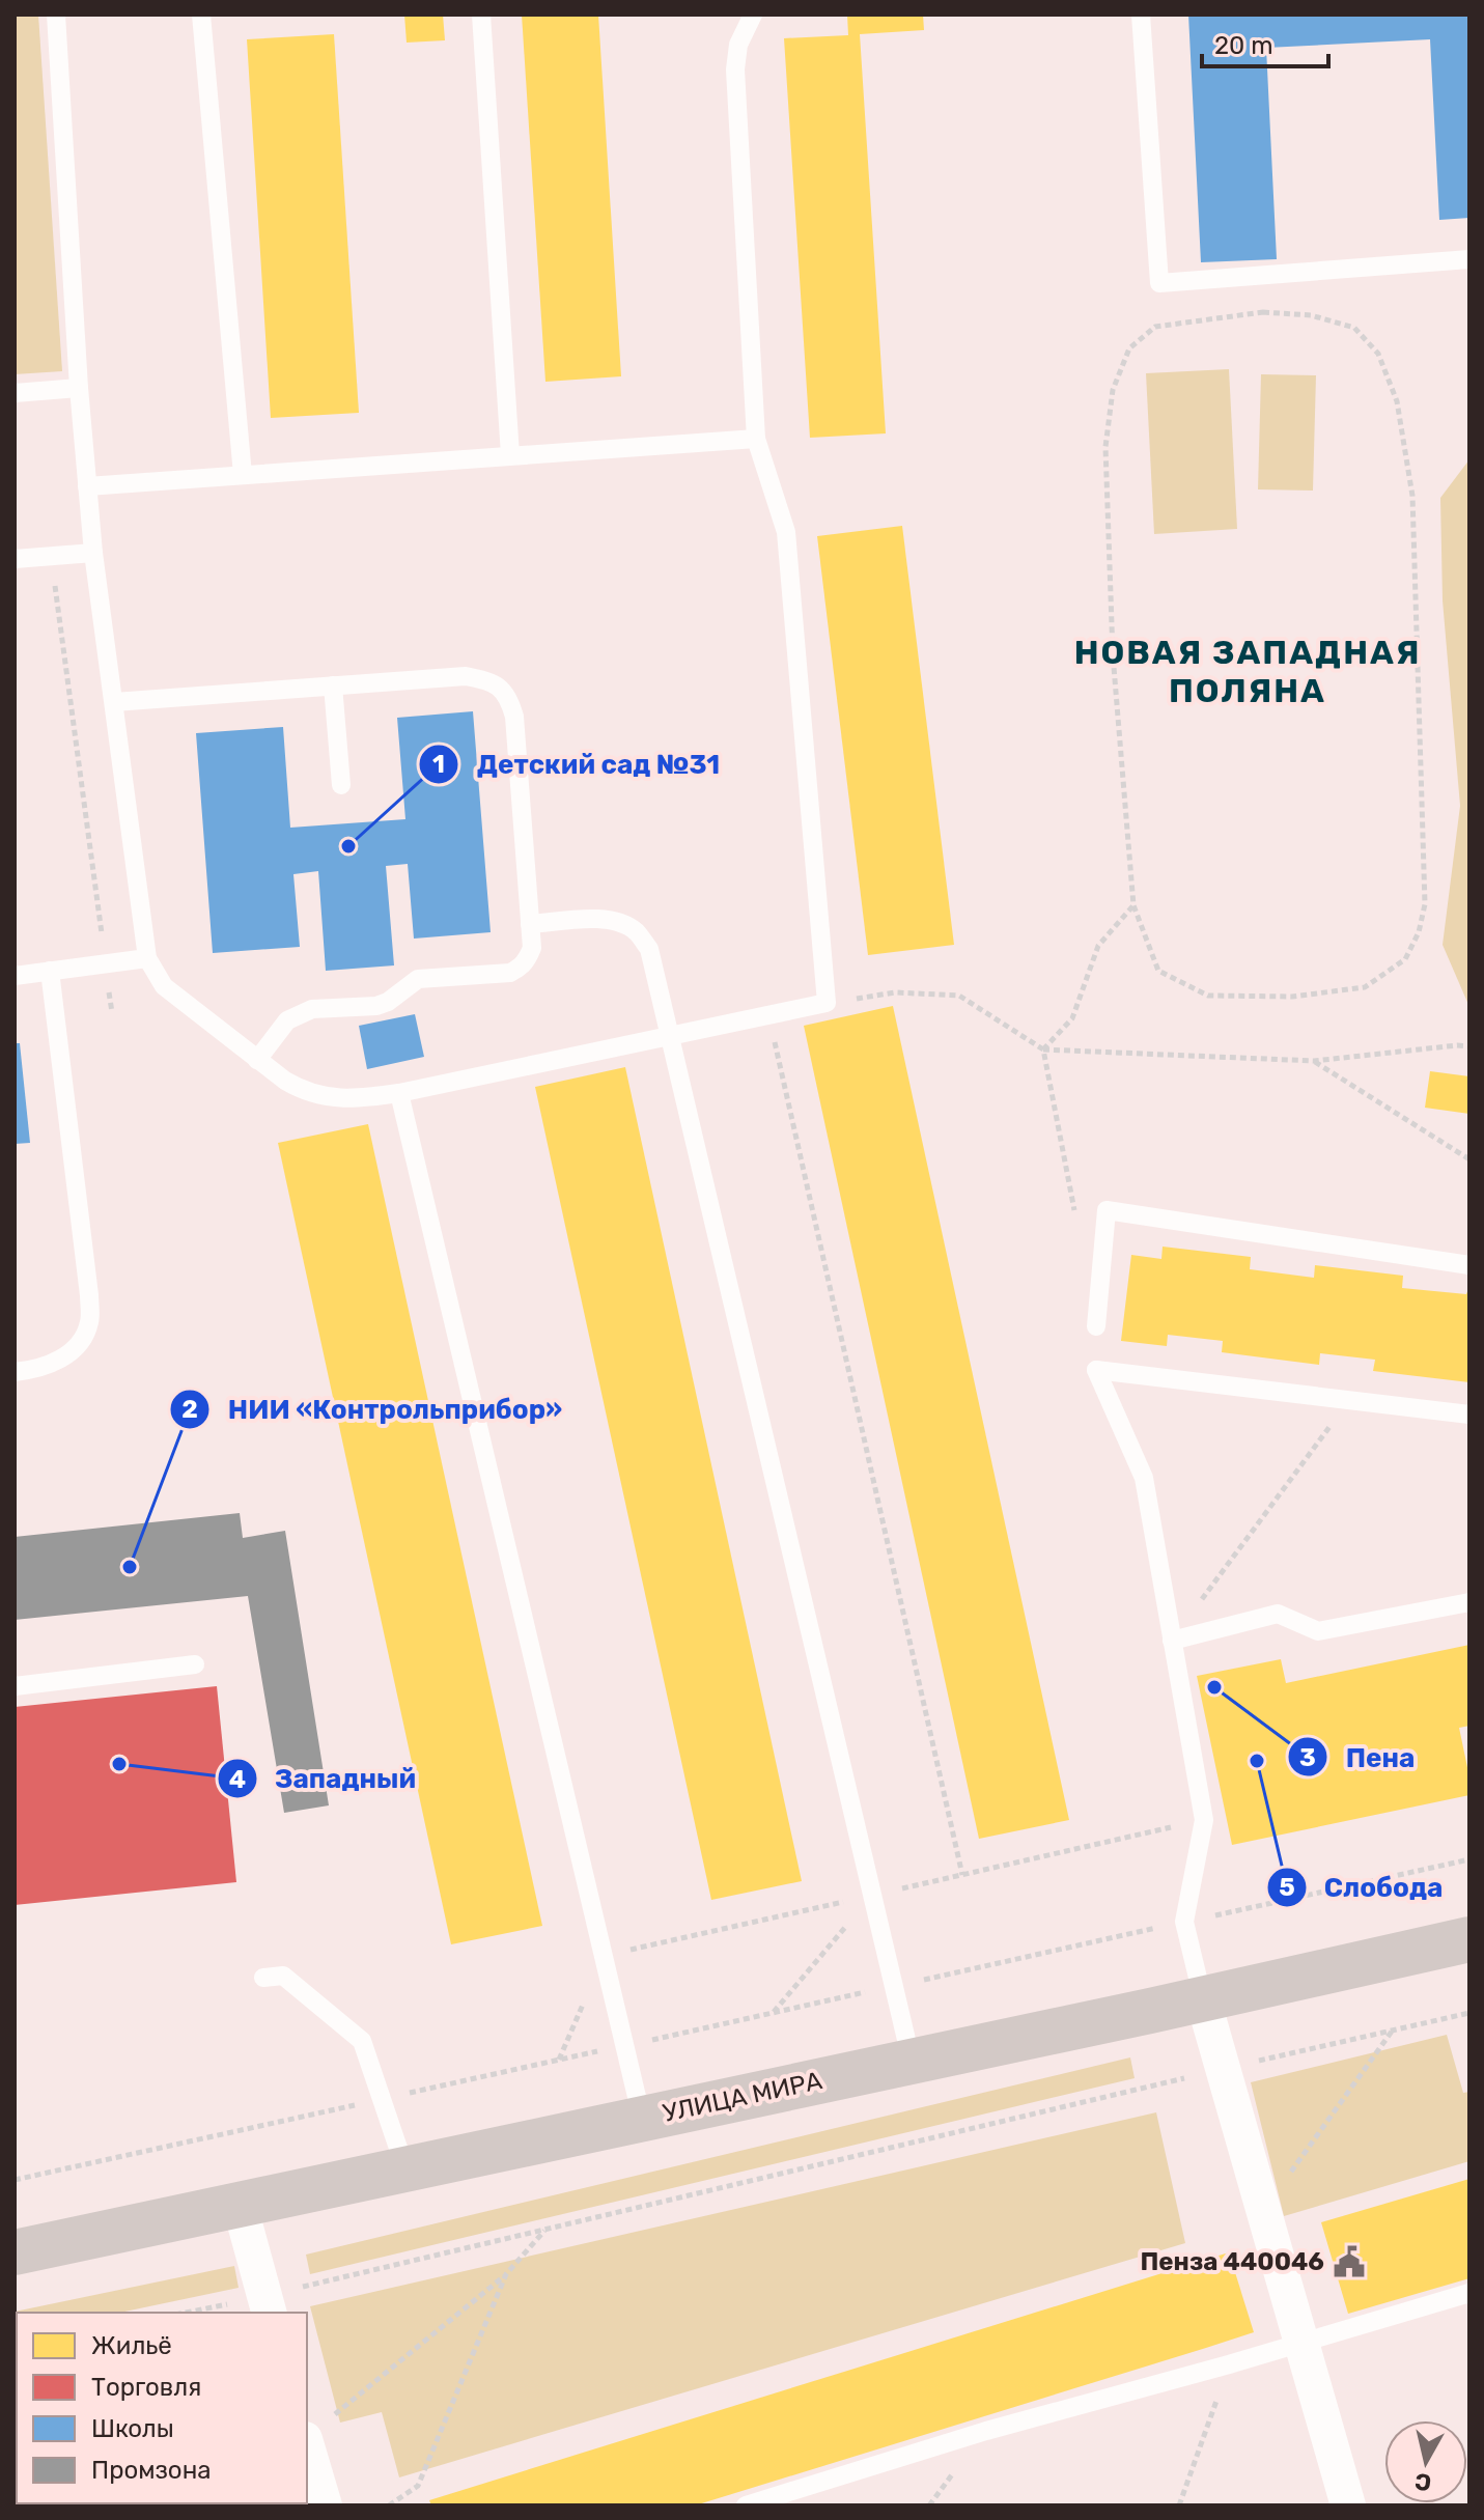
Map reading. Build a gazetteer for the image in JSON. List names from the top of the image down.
{
  "streets": {
    "main road": ["УЛИЦА МИРА"]
  },
  "districts": ["НОВАЯ ЗАПАДНАЯ ПОЛЯНА"],
  "places": {
    "other": [
      "Детский сад №31",
      "НИИ «Контрольприбор»",
      "Пена",
      "Слобода",
      "Западный"
    ],
    "public building": ["Пенза 440046"]
  },
  "legend": [
    "Жильё",
    "Торговля",
    "Школы",
    "Промзона"
  ],
  "scale_bar": "20 m",
  "north": "bottom"
}
